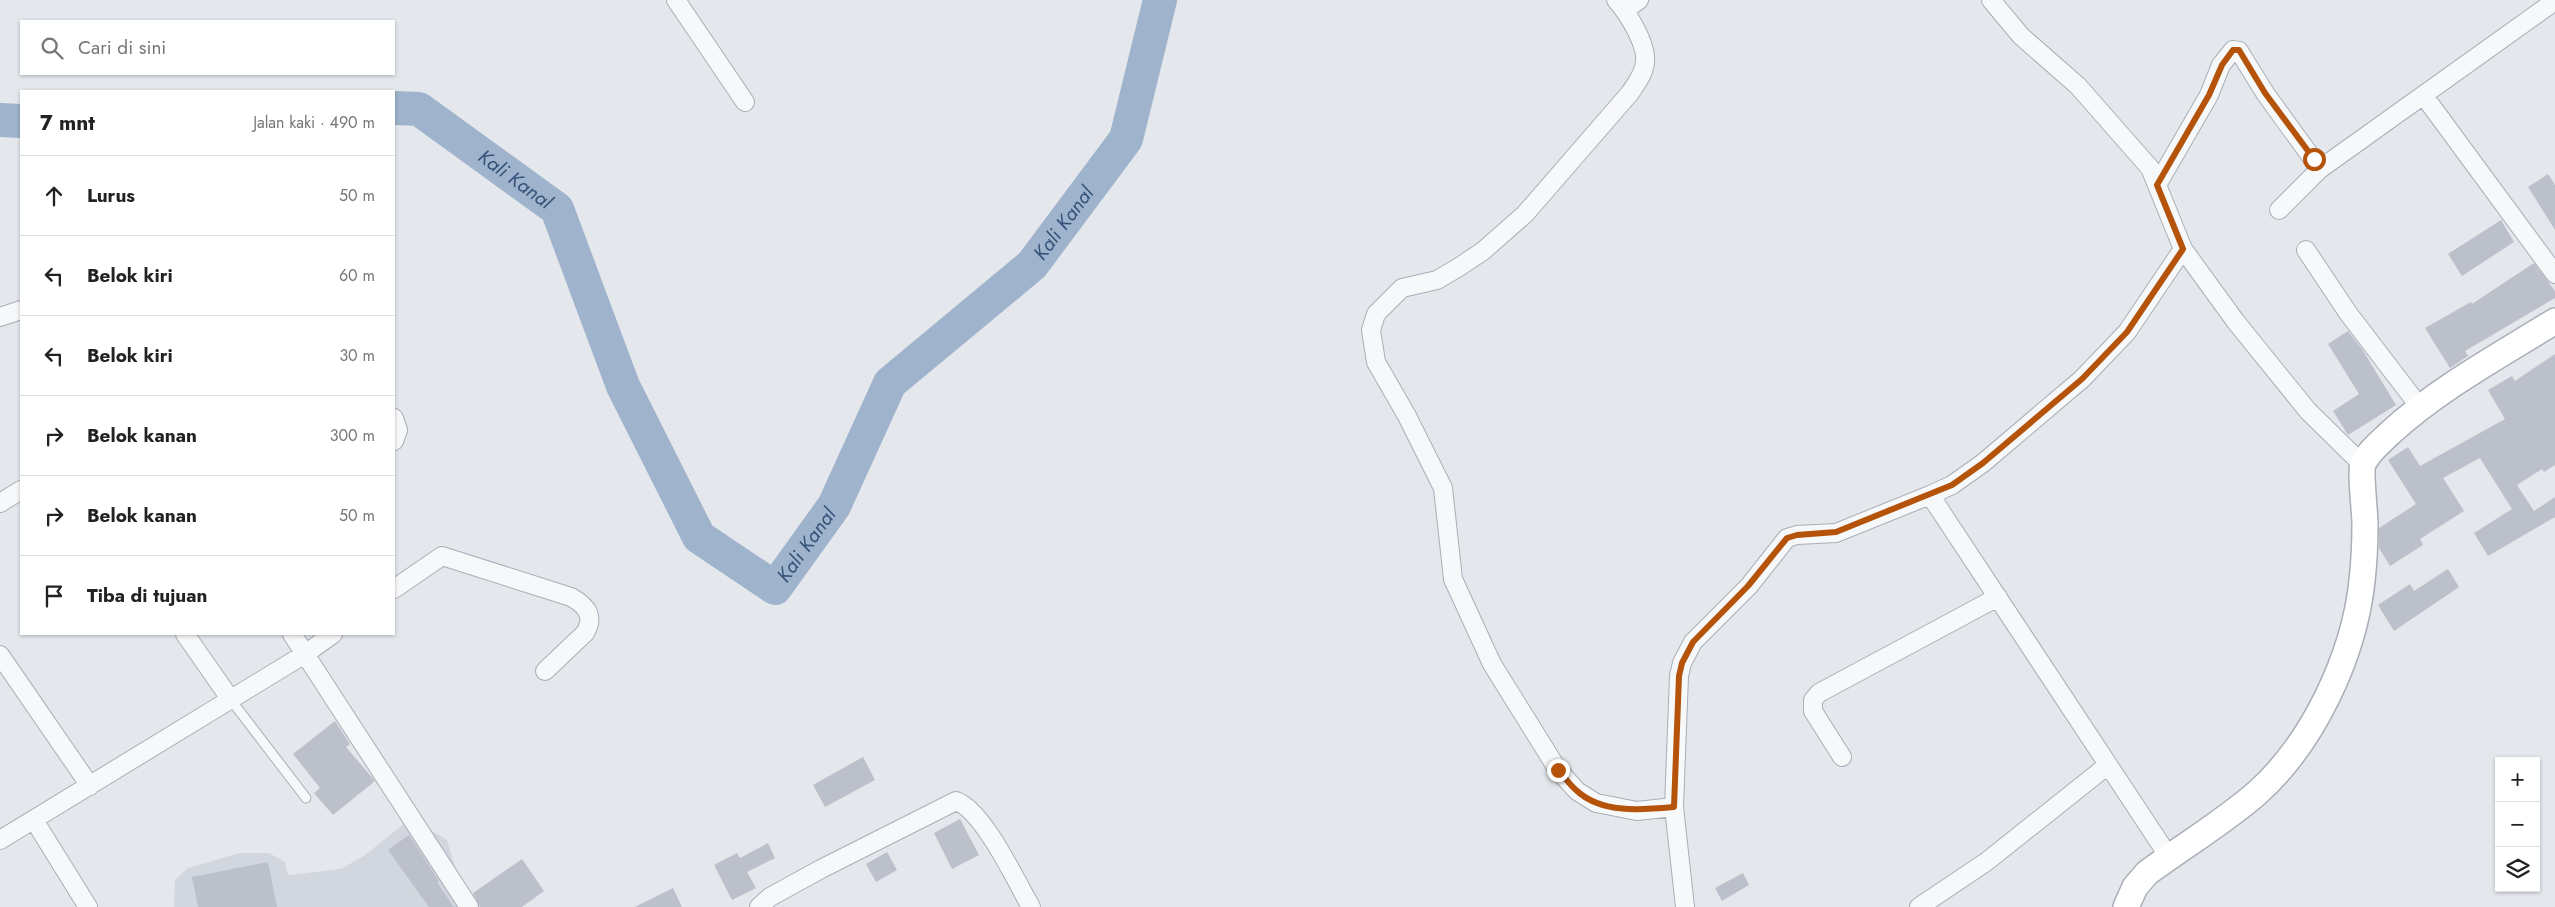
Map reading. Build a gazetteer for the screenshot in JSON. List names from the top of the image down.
{
  "water": ["Kali Kanal"],
  "page": {
    "search": "Cari di sini",
    "heading": ["7 mnt", "Jalan kaki · 490 m"],
    "list": [
      ["Lurus", "50 m"],
      ["Belok kiri", "60 m"],
      ["Belok kiri", "30 m"],
      ["Belok kanan", "300 m"],
      ["Belok kanan", "50 m"],
      "Tiba di tujuan"
    ],
    "map_buttons": ["+", "−"]
  }
}
